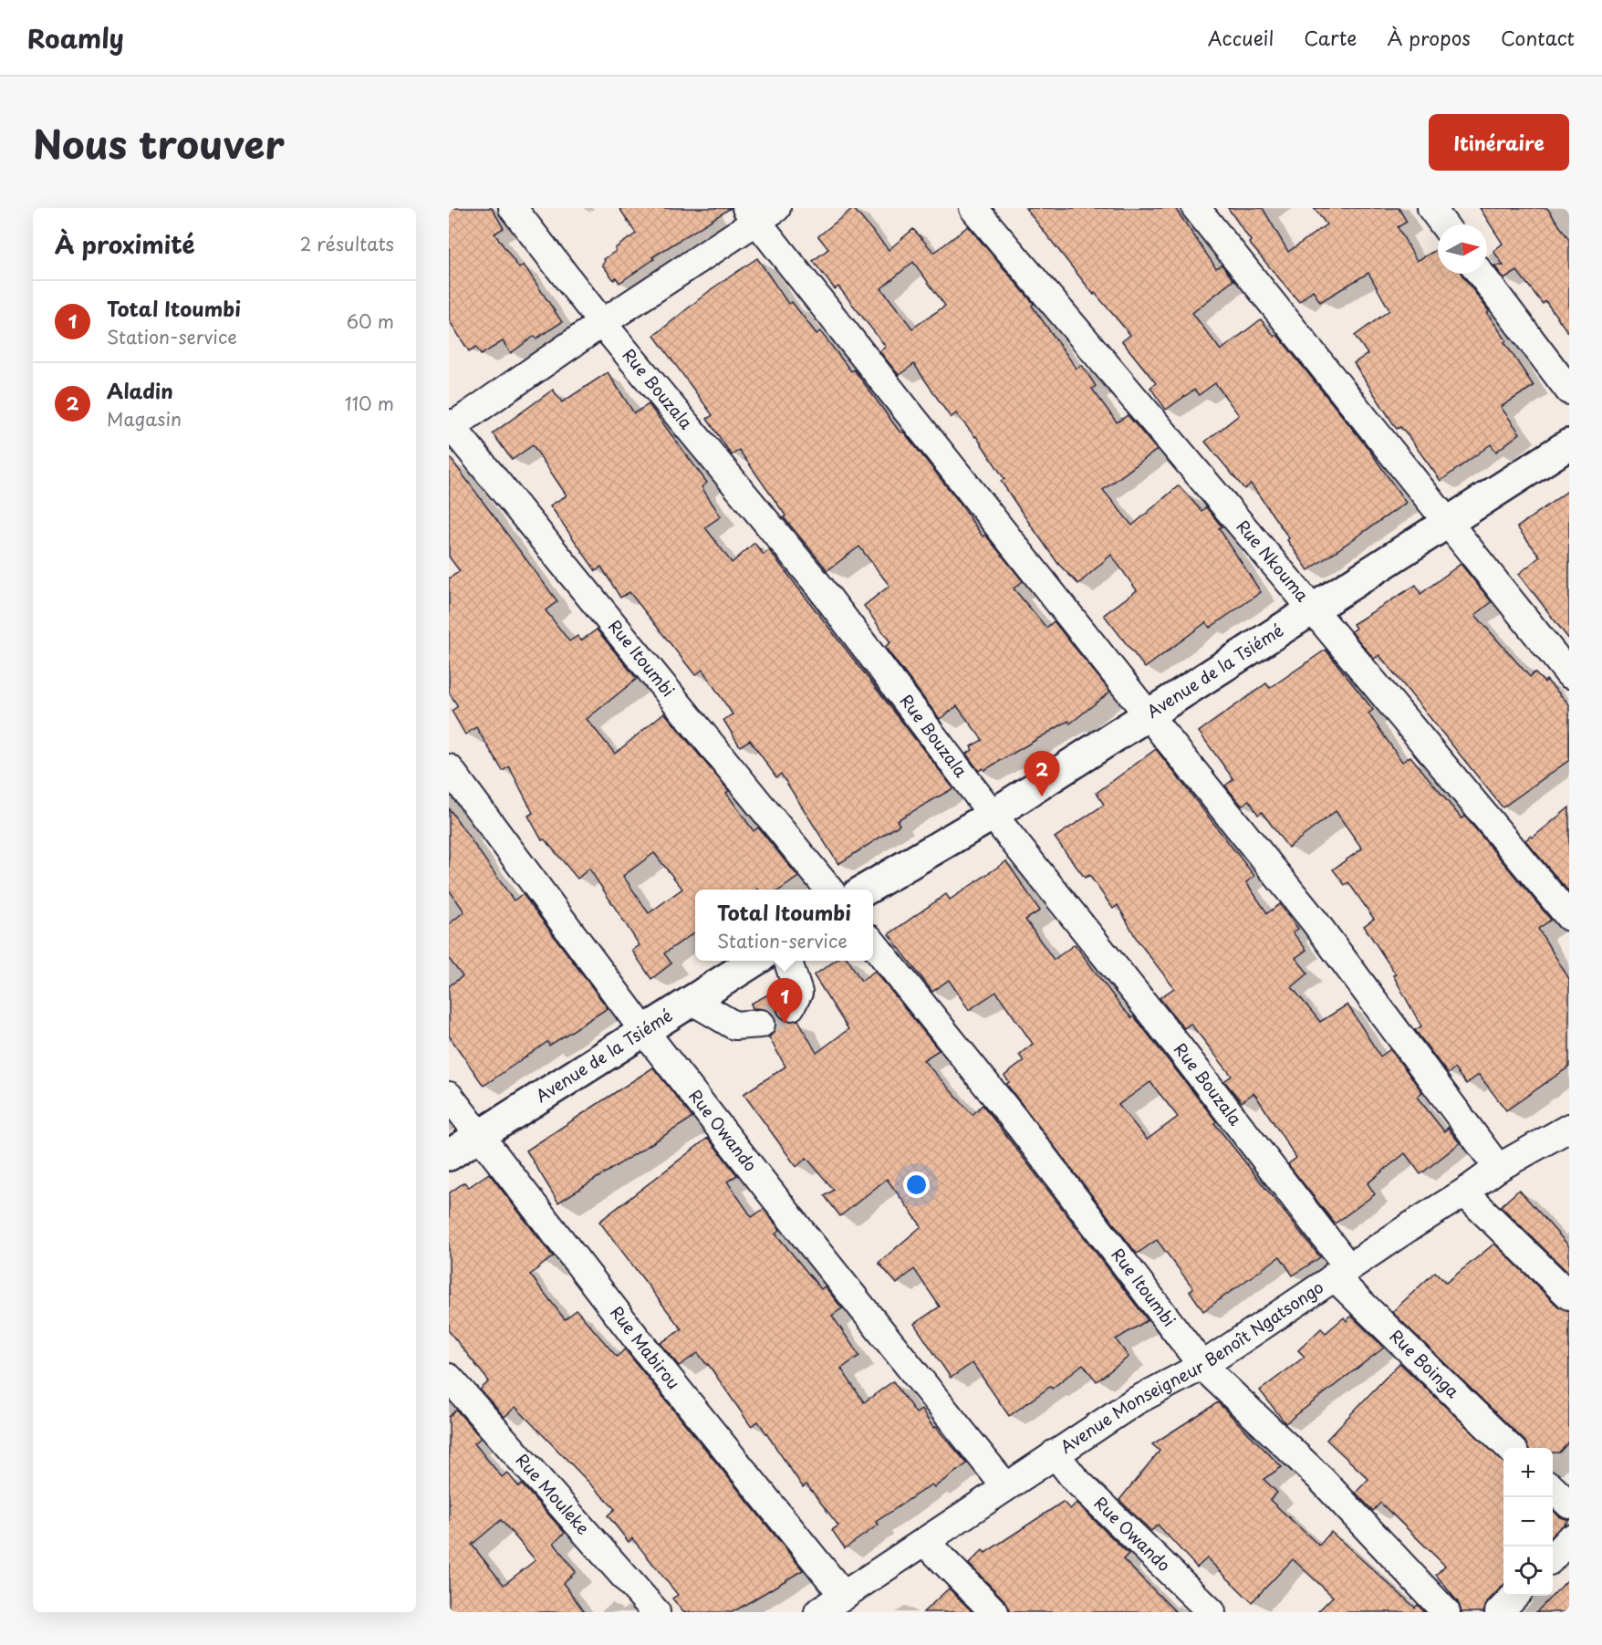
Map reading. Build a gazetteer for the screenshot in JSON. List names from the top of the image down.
{
  "streets": {
    "main road": ["Avenue de la Tsiémé"],
    "street": [
      "Rue Bouzala",
      "Rue Nkouma",
      "Rue Itoumbi",
      "Rue Owando",
      "Rue Mabirou",
      "Rue Boinga",
      "Avenue Monseigneur Benoît Ngatsongo",
      "Rue Mouleke"
    ]
  },
  "crossings": [
    ["Rue Bouzala", "Avenue de la Tsiémé"],
    ["Rue Bouzala", "Rue Boinga"],
    ["Rue Bouzala", "Avenue Monseigneur Benoît Ngatsongo"],
    ["Rue Nkouma", "Avenue de la Tsiémé"],
    ["Rue Itoumbi", "Avenue Monseigneur Benoît Ngatsongo"],
    ["Avenue de la Tsiémé", "Rue Owando"],
    ["Avenue de la Tsiémé", "Rue Mabirou"],
    ["Rue Owando", "Avenue Monseigneur Benoît Ngatsongo"],
    ["Rue Mabirou", "Avenue Monseigneur Benoît Ngatsongo"],
    ["Rue Boinga", "Avenue Monseigneur Benoît Ngatsongo"]
  ],
  "north": "right",
  "page": {
    "header": "Roamly",
    "nav": [
      "Accueil",
      "Carte",
      "À propos",
      "Contact"
    ],
    "title": "Nous trouver",
    "buttons": "Itinéraire",
    "heading": ["À proximité", "2 résultats"],
    "list": [
      {
        "mark": "1",
        "name": "Total Itoumbi",
        "note": "Station-service",
        "value": "60 m"
      },
      {
        "mark": "2",
        "name": "Aladin",
        "note": "Magasin",
        "value": "110 m"
      }
    ],
    "pins": ["2", "1"],
    "popup": ["Total Itoumbi", "Station-service"],
    "map_buttons": ["+", "−"]
  }
}
